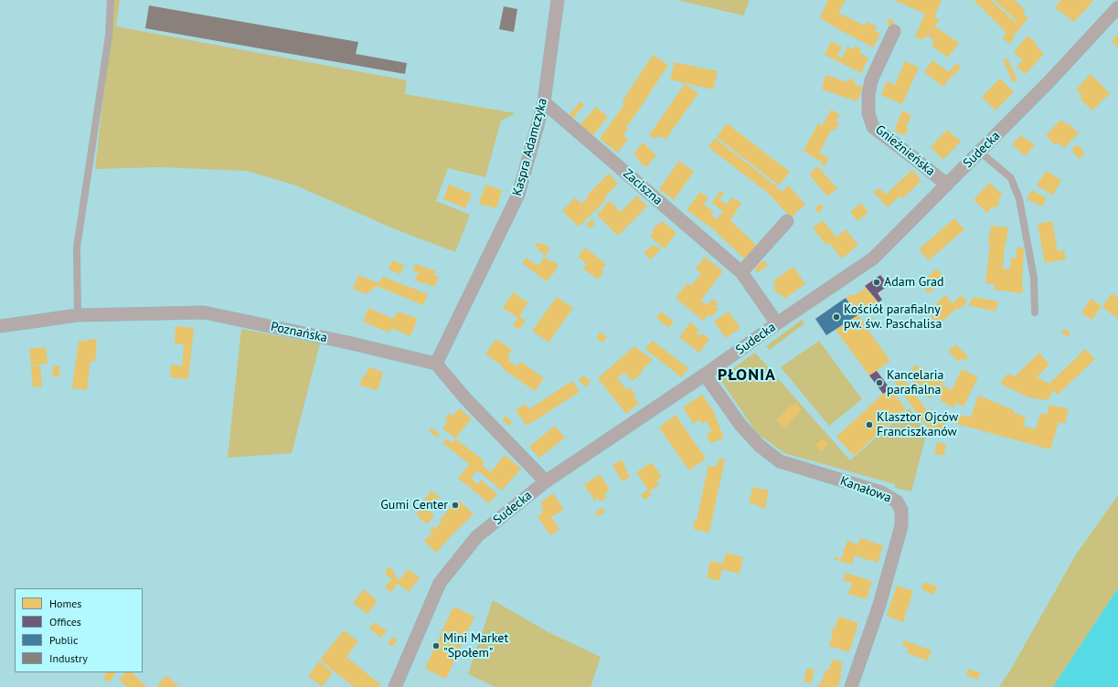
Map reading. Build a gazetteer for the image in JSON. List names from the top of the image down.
{
  "streets": {
    "street": [
      "Kaspra Adamczyka",
      "Sudecka",
      "Gnieźnieńska",
      "Zaciszna",
      "Poznańska",
      "Kanałowa"
    ]
  },
  "crossings": [
    ["Kaspra Adamczyka", "Zaciszna"],
    ["Kaspra Adamczyka", "Poznańska"],
    ["Sudecka", "Gnieźnieńska"],
    ["Sudecka", "Zaciszna"],
    ["Sudecka", "Kanałowa"]
  ],
  "districts": ["PŁONIA"],
  "places": [
    "Adam Grad",
    "Kościół parafialny pw. św. Paschalisa",
    "Kancelaria parafialna",
    "Klasztor Ojców Franciszkanów",
    "Gumi Center",
    "Mini Market \"Społem\""
  ],
  "legend": [
    "Homes",
    "Offices",
    "Public",
    "Industry"
  ]
}
